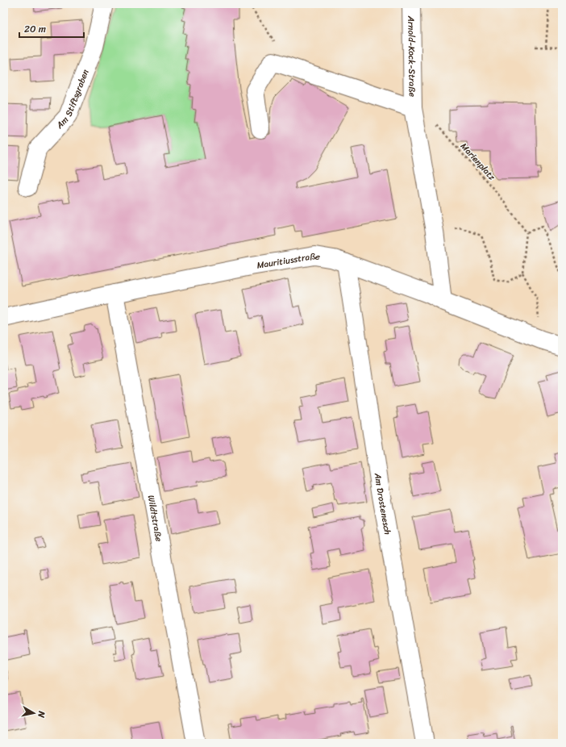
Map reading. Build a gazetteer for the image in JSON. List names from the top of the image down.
{
  "streets": {
    "street": [
      "Arnold-Kock-Straße",
      "Am Stiftsgraben",
      "Mauritiusstraße",
      "Am Drostenesch",
      "Wildtstraße"
    ],
    "path": ["Marienplatz"]
  },
  "crossings": [
    ["Arnold-Kock-Straße", "Mauritiusstraße"],
    ["Mauritiusstraße", "Am Drostenesch"],
    ["Mauritiusstraße", "Wildtstraße"]
  ],
  "scale_bar": "20 m",
  "north": "right"
}
